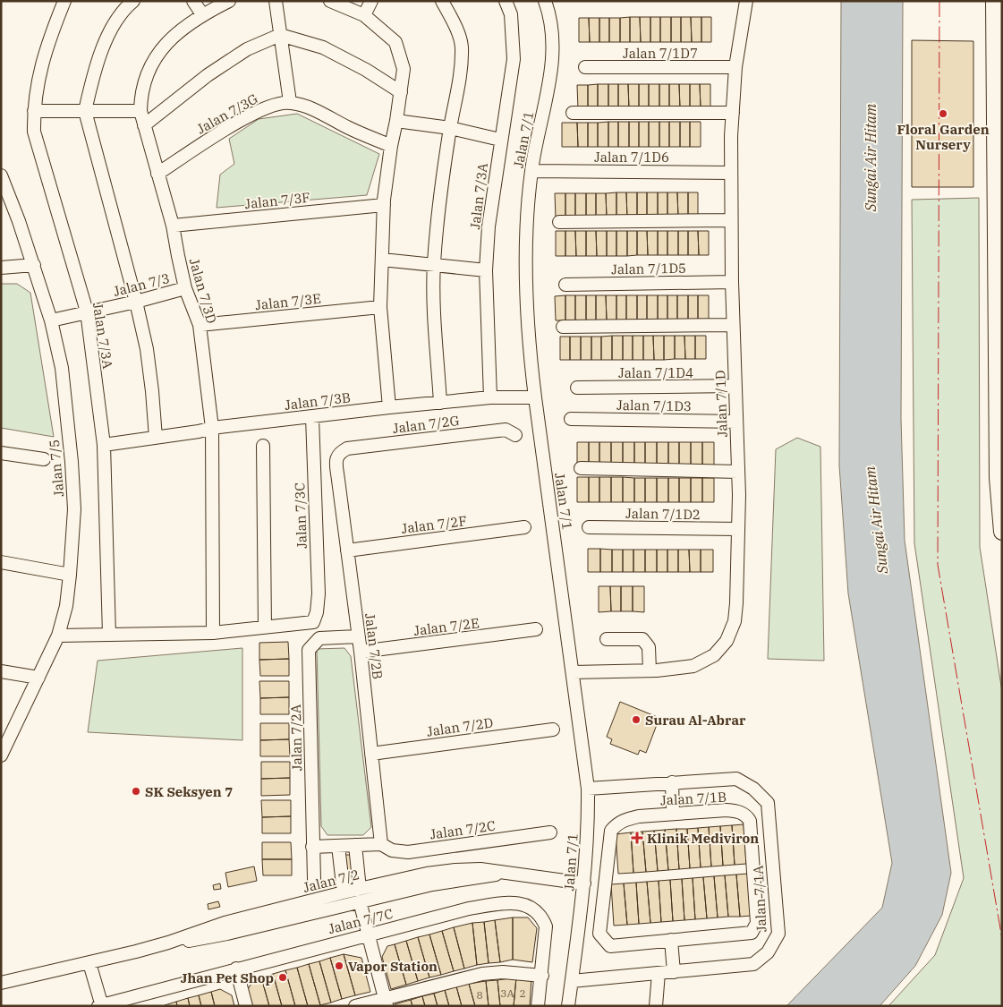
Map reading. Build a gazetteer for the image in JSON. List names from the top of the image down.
{
  "streets": {
    "street": [
      "Jalan 7/1D7",
      "Jalan 7/3G",
      "Jalan 7/1",
      "Jalan 7/1D6",
      "Jalan 7/3A",
      "Jalan 7/3F",
      "Jalan 7/1D5",
      "Jalan 7/3",
      "Jalan 7/3D",
      "Jalan 7/3E",
      "Jalan 7/1D4",
      "Jalan 7/3B",
      "Jalan 7/1D",
      "Jalan 7/1D3",
      "Jalan 7/2G",
      "Jalan 7/5",
      "Jalan 7/1D2",
      "Jalan 7/3C",
      "Jalan 7/2F",
      "Jalan 7/2E",
      "Jalan 7/2B",
      "Jalan 7/2D",
      "Jalan 7/2A",
      "Jalan 7/1B",
      "Jalan 7/2C",
      "Jalan 7/2",
      "Jalan 7/1A",
      "Jalan 7/7C"
    ]
  },
  "crossings": [
    ["Jalan 7/1D7", "Jalan 7/1D"],
    ["Jalan 7/3G", "Jalan 7/3D"],
    ["Jalan 7/1", "Jalan 7/1D6"],
    ["Jalan 7/1", "Jalan 7/3B"],
    ["Jalan 7/1", "Jalan 7/1D"],
    ["Jalan 7/1", "Jalan 7/2"],
    ["Jalan 7/1", "Jalan 7/1A"],
    ["Jalan 7/1D6", "Jalan 7/1D"],
    ["Jalan 7/3A", "Jalan 7/3"],
    ["Jalan 7/3A", "Jalan 7/3B"],
    ["Jalan 7/3F", "Jalan 7/3D"],
    ["Jalan 7/1D5", "Jalan 7/1D"],
    ["Jalan 7/3", "Jalan 7/3D"],
    ["Jalan 7/3", "Jalan 7/5"],
    ["Jalan 7/3D", "Jalan 7/3E"],
    ["Jalan 7/3D", "Jalan 7/3B"],
    ["Jalan 7/1D4", "Jalan 7/1D"],
    ["Jalan 7/3B", "Jalan 7/3C"],
    ["Jalan 7/1D", "Jalan 7/1D3"],
    ["Jalan 7/1D", "Jalan 7/1D2"],
    ["Jalan 7/2G", "Jalan 7/2B"],
    ["Jalan 7/2F", "Jalan 7/2B"],
    ["Jalan 7/2E", "Jalan 7/2B"],
    ["Jalan 7/2B", "Jalan 7/2D"],
    ["Jalan 7/2B", "Jalan 7/2A"],
    ["Jalan 7/2B", "Jalan 7/2C"]
  ],
  "water": ["Sungai Air Hitam"],
  "places": {
    "other": [
      "Floral Garden Nursery",
      "Surau Al-Abrar",
      "SK Seksyen 7",
      "Vapor Station",
      "Jhan Pet Shop"
    ],
    "health": ["Klinik Mediviron"]
  },
  "house_numbers": ["3A", "2", "8"]
}
